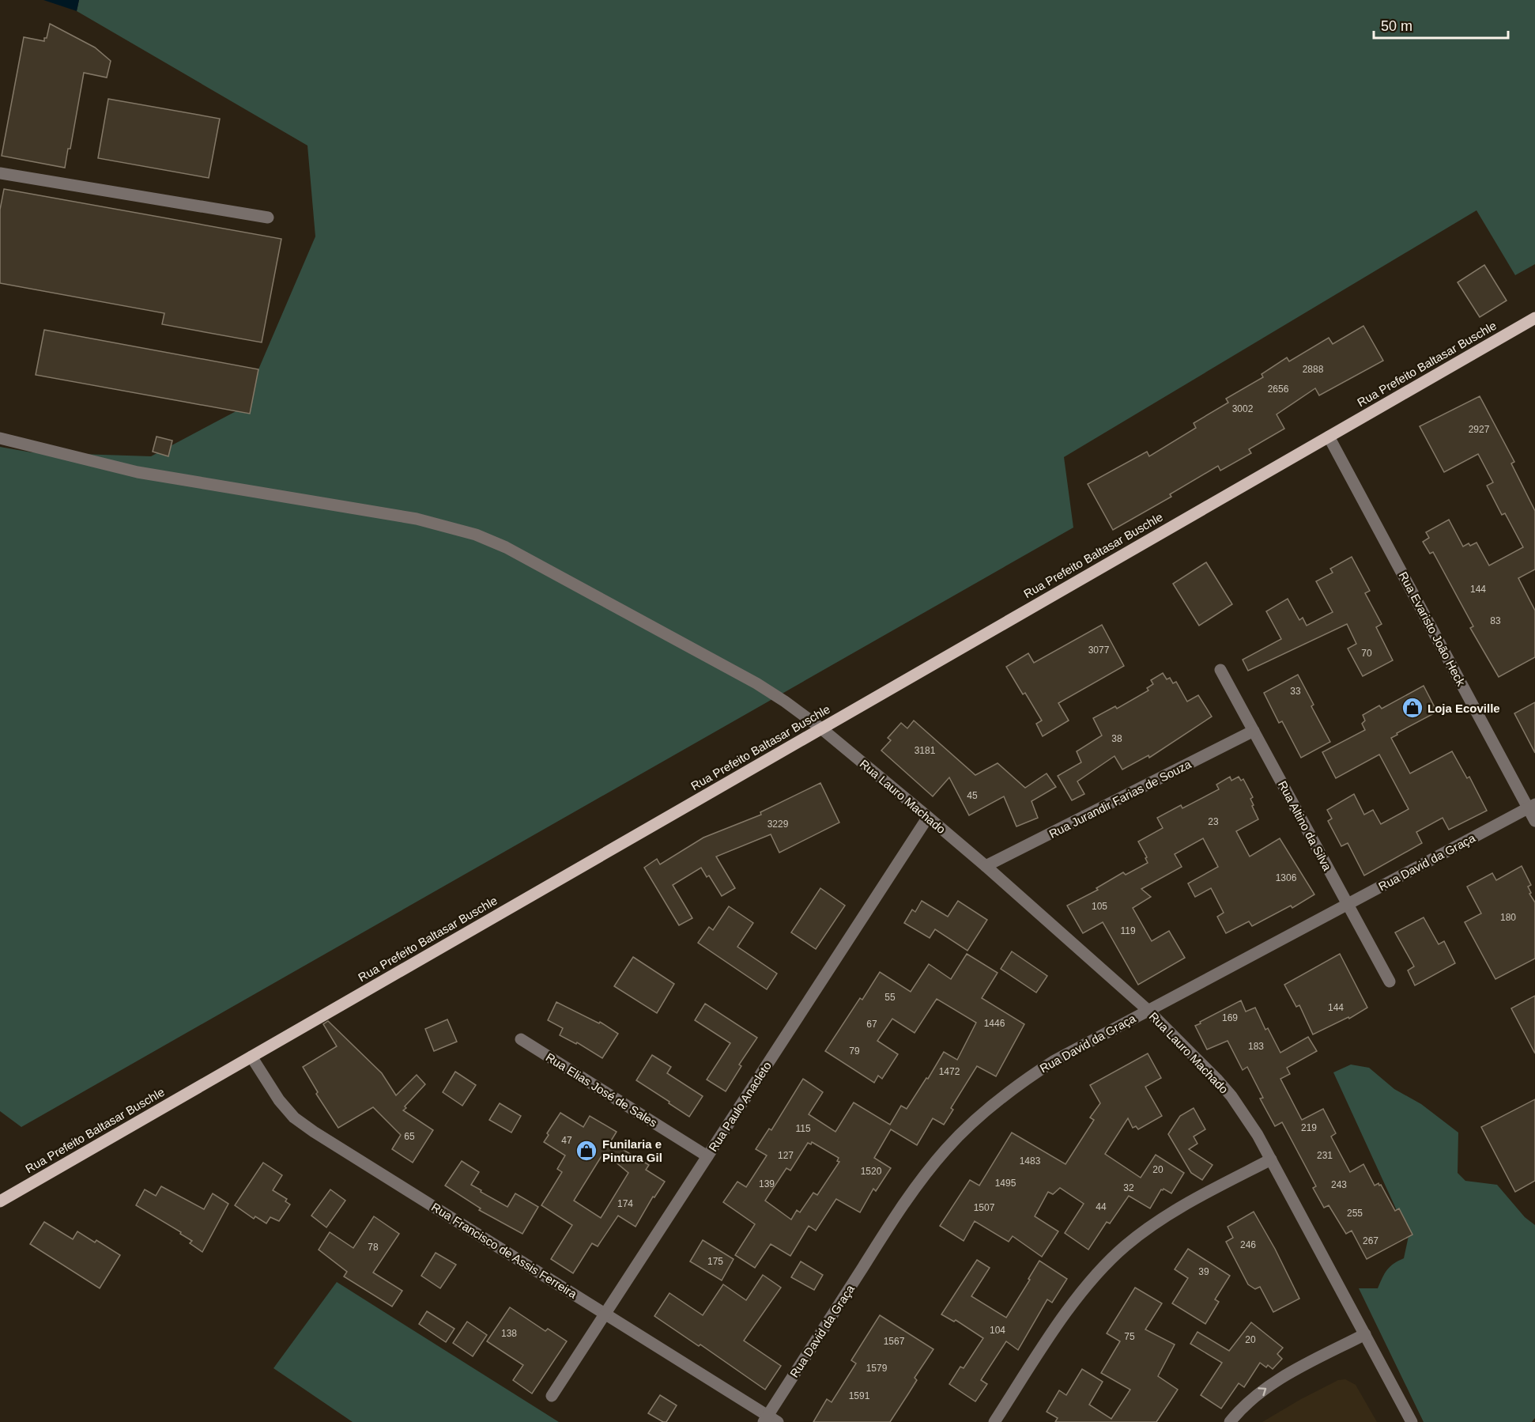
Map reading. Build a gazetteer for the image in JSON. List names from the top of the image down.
{
  "streets": {
    "main road": ["Rua Prefeito Baltasar Buschle"],
    "street": [
      "Rua Evaristo João Heck",
      "Rua Lauro Machado",
      "Rua Jurandir Farias de Souza",
      "Rua Altino da Silva",
      "Rua David da Graça",
      "Rua Elias José de Sales",
      "Rua Paulo Anacleto",
      "Rua Francisco de Assis Ferreira"
    ]
  },
  "crossings": [
    ["Rua Prefeito Baltasar Buschle", "Rua Evaristo João Heck"],
    ["Rua Prefeito Baltasar Buschle", "Rua Lauro Machado"],
    ["Rua Prefeito Baltasar Buschle", "Rua Francisco de Assis Ferreira"],
    ["Rua Evaristo João Heck", "Rua David da Graça"],
    ["Rua Lauro Machado", "Rua Jurandir Farias de Souza"],
    ["Rua Lauro Machado", "Rua David da Graça"],
    ["Rua Lauro Machado", "Rua Paulo Anacleto"],
    ["Rua Jurandir Farias de Souza", "Rua Altino da Silva"],
    ["Rua Altino da Silva", "Rua David da Graça"],
    ["Rua David da Graça", "Rua Francisco de Assis Ferreira"],
    ["Rua Elias José de Sales", "Rua Paulo Anacleto"],
    ["Rua Paulo Anacleto", "Rua Francisco de Assis Ferreira"]
  ],
  "places": {
    "shop": ["Loja Ecoville", "Funilaria e Pintura Gil"]
  },
  "house_numbers": [
    "2888",
    "2656",
    "3002",
    "2927",
    "144",
    "83",
    "3077",
    "70",
    "33",
    "38",
    "3181",
    "45",
    "23",
    "3229",
    "1306",
    "105",
    "180",
    "119",
    "55",
    "144",
    "169",
    "1446",
    "67",
    "183",
    "79",
    "1472",
    "219",
    "115",
    "65",
    "47",
    "127",
    "231",
    "1483",
    "20",
    "1520",
    "1495",
    "139",
    "243",
    "32",
    "174",
    "44",
    "1507",
    "255",
    "267",
    "246",
    "78",
    "175",
    "39",
    "104",
    "138",
    "75",
    "20",
    "1567",
    "1579",
    "1591"
  ],
  "scale_bar": "50 m"
}
